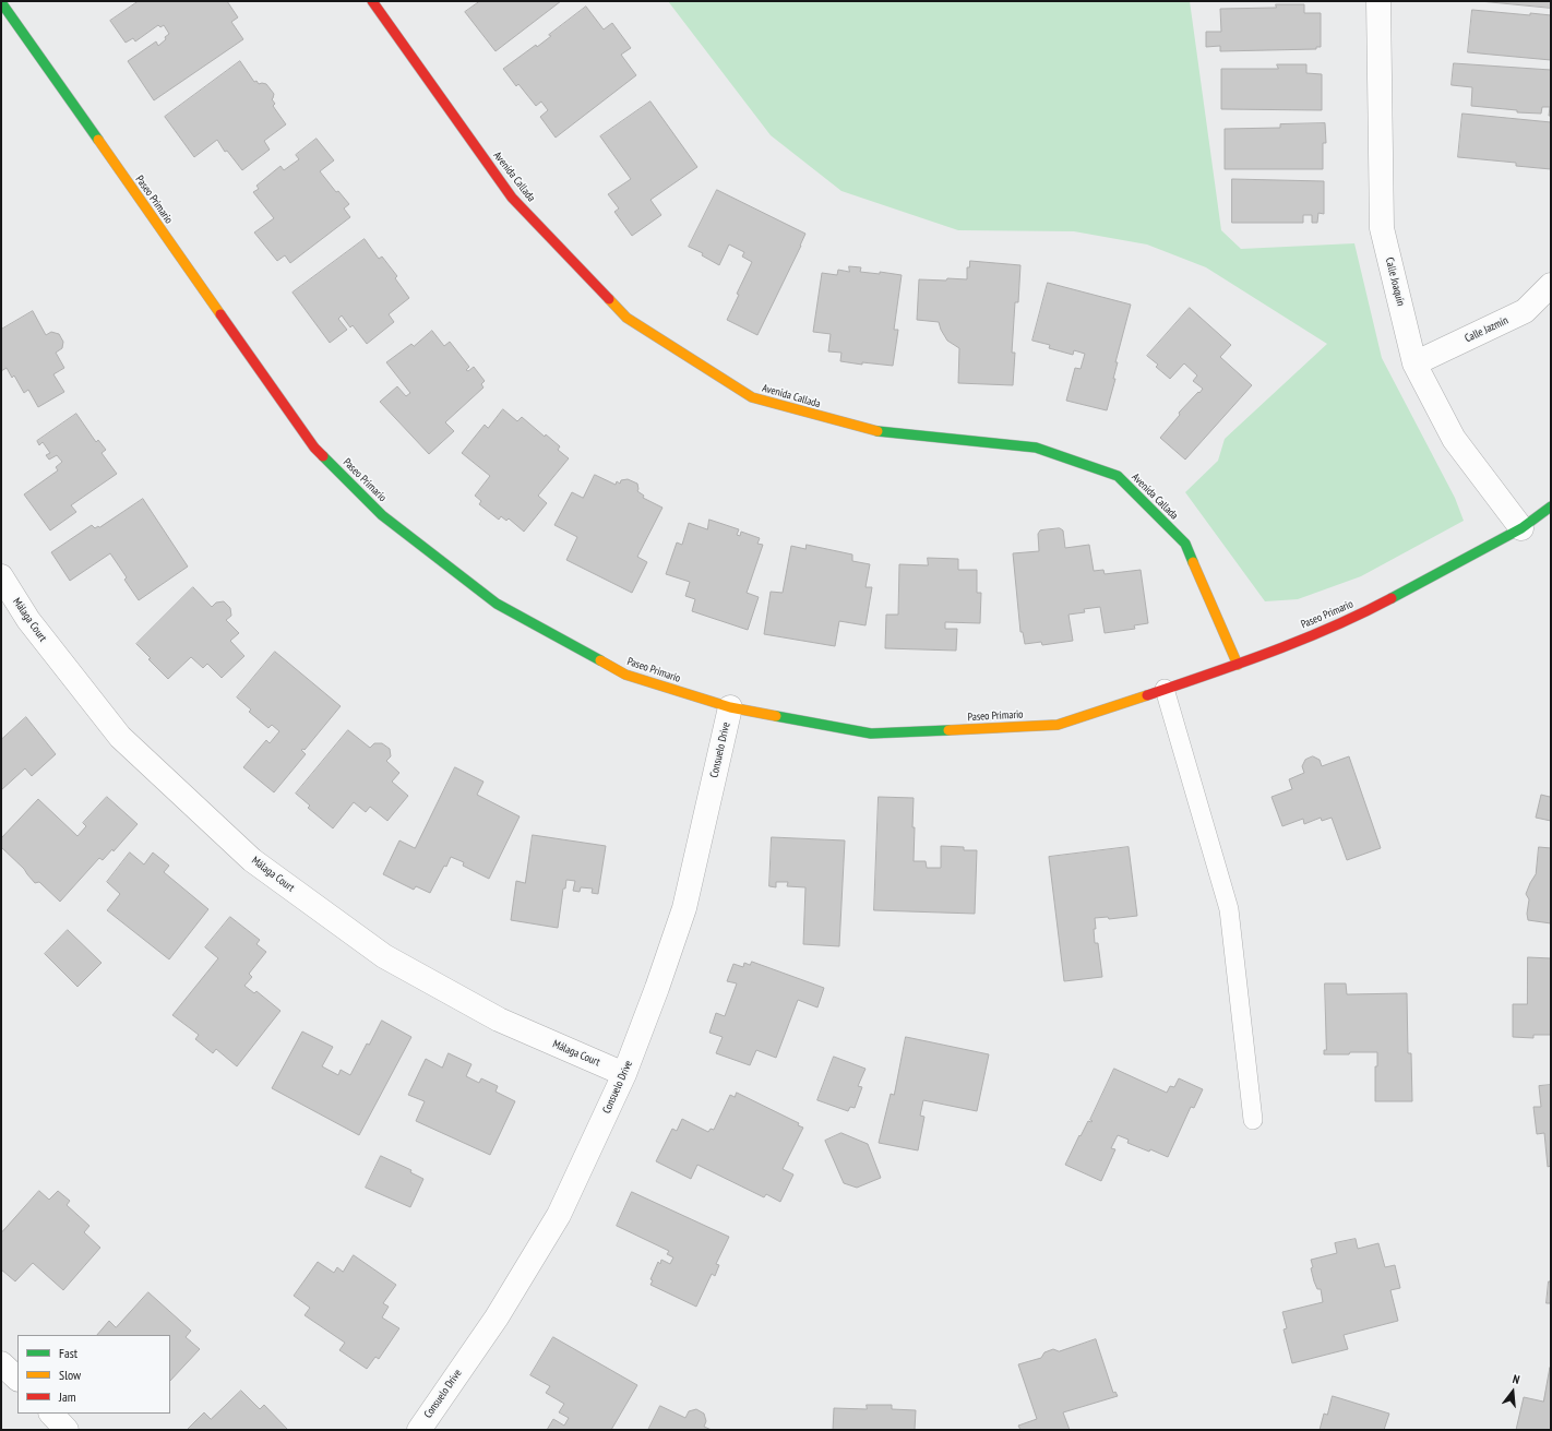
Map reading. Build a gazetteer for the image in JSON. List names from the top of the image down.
{
  "streets": {
    "street": [
      "Avenida Callada",
      "Paseo Primario",
      "Calle Joaquín",
      "Calle Jazmín",
      "Málaga Court",
      "Consuelo Drive"
    ]
  },
  "crossings": [
    ["Avenida Callada", "Paseo Primario"],
    ["Paseo Primario", "Calle Joaquín"],
    ["Paseo Primario", "Consuelo Drive"],
    ["Calle Joaquín", "Calle Jazmín"],
    ["Málaga Court", "Consuelo Drive"]
  ],
  "legend": ["Fast", "Slow", "Jam"],
  "north": "top"
}
